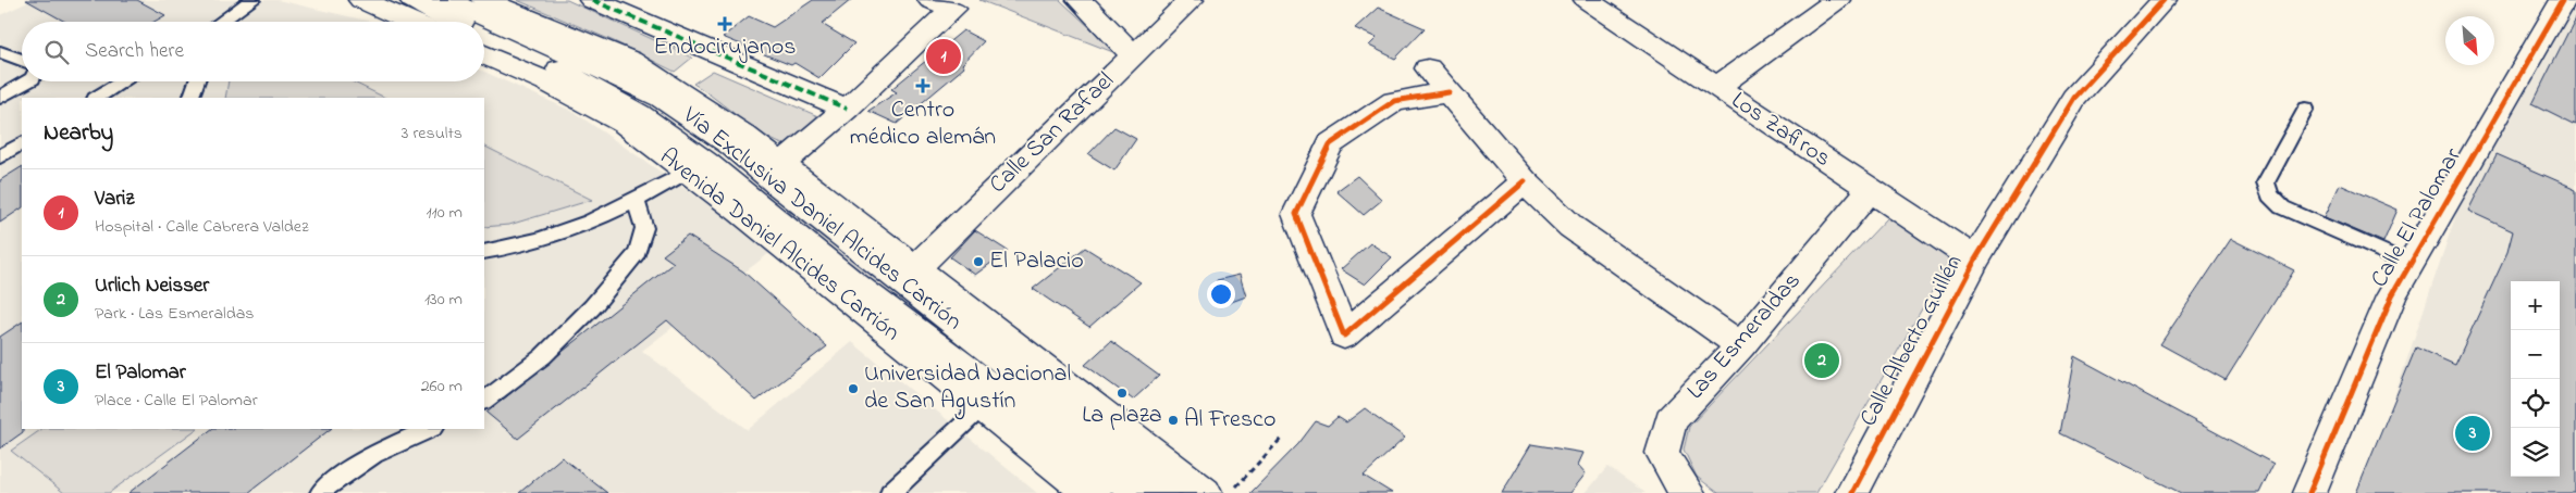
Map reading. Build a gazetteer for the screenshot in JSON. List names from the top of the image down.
{
  "streets": {
    "street": [
      "Los Zafiros",
      "Calle San Rafael",
      "Calle El Palomar",
      "Vía Exclusiva Daniel Alcides Carrión",
      "Avenida Daniel Alcides Carrión",
      "Las Esmeraldas",
      "Calle Alberto Guillén"
    ]
  },
  "crossings": [
    ["Los Zafiros", "Las Esmeraldas"],
    ["Los Zafiros", "Calle Alberto Guillén"]
  ],
  "places": {
    "health": ["Endocirujanos", "Centro médico alemán"],
    "other": [
      "El Palacio",
      "Universidad Nacional de San Agustín",
      "La plaza",
      "Al Fresco"
    ]
  },
  "north": "bottom right",
  "page": {
    "search": "Search here",
    "pins": ["1", "2", "3"],
    "heading": ["Nearby", "3 results"],
    "list": [
      {
        "mark": "1",
        "name": "Variz",
        "note": "Hospital · Calle Cabrera Valdez",
        "value": "110 m"
      },
      {
        "mark": "2",
        "name": "Urlich Neisser",
        "note": "Park · Las Esmeraldas",
        "value": "130 m"
      },
      {
        "mark": "3",
        "name": "El Palomar",
        "note": "Place · Calle El Palomar",
        "value": "260 m"
      }
    ],
    "map_buttons": ["+", "−"]
  }
}
